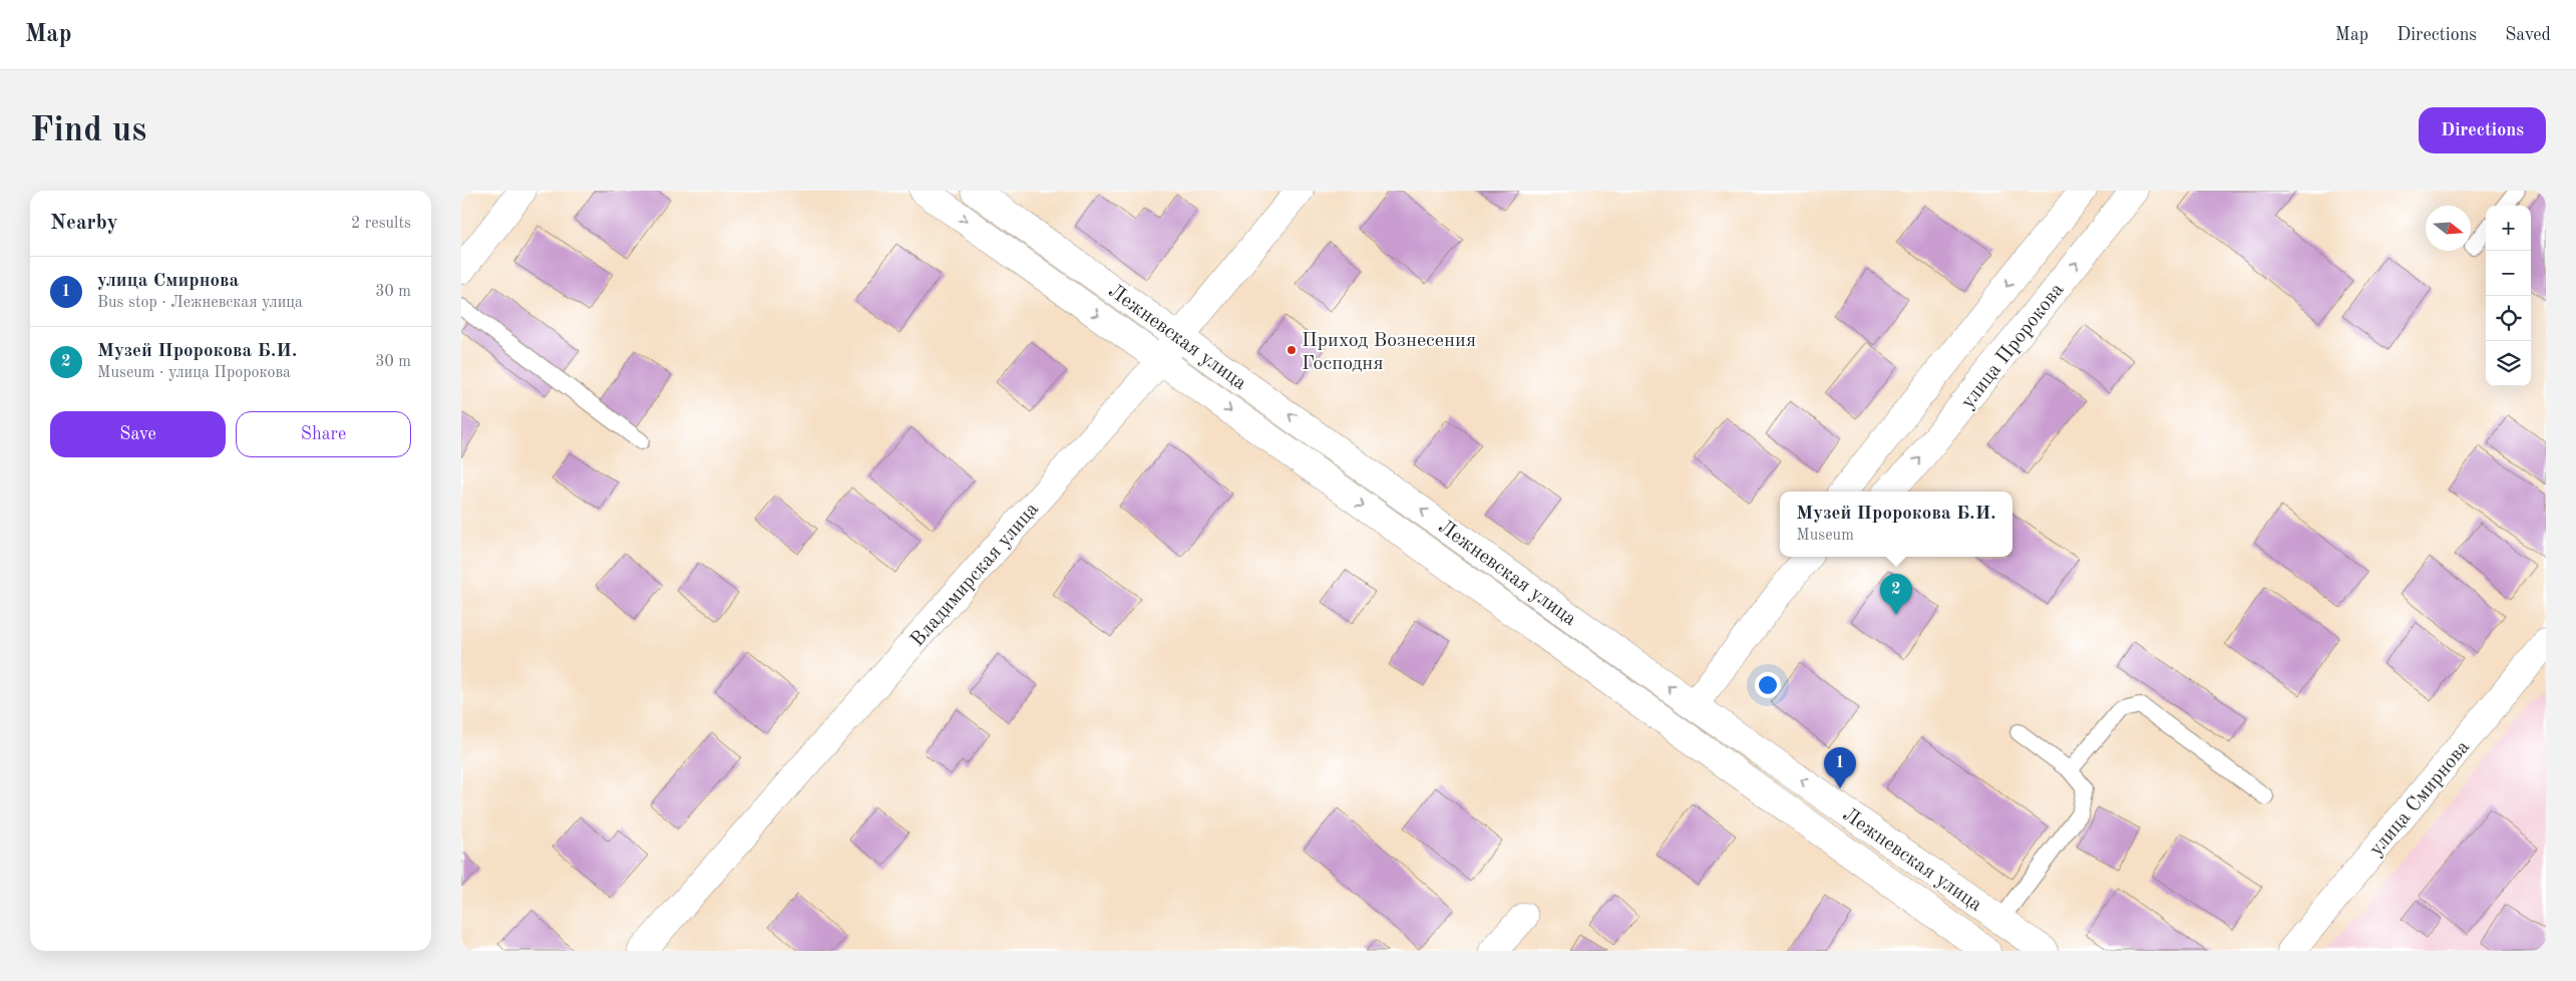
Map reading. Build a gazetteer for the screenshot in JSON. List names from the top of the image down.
{
  "streets": {
    "main road": [
      "Лежневская улица",
      "улица Пророкова",
      "Владимирская улица",
      "улица Смирнова"
    ]
  },
  "crossings": [
    ["Лежневская улица", "Владимирская улица"]
  ],
  "places": ["Приход Вознесения Господня"],
  "north": "right",
  "page": {
    "header": "Map",
    "nav": ["Map", "Directions", "Saved"],
    "buttons": [
      "Directions",
      ["Save", "Share"]
    ],
    "title": "Find us",
    "heading": ["Nearby", "2 results"],
    "map_buttons": ["+", "−"],
    "list": [
      {
        "mark": "1",
        "name": "улица Смирнова",
        "note": "Bus stop · Лежневская улица",
        "value": "30 m"
      },
      {
        "mark": "2",
        "name": "Музей Пророкова Б.И.",
        "note": "Museum · улица Пророкова",
        "value": "30 m"
      }
    ],
    "popup": ["Музей Пророкова Б.И.", "Museum"],
    "pins": ["2", "1"]
  }
}
